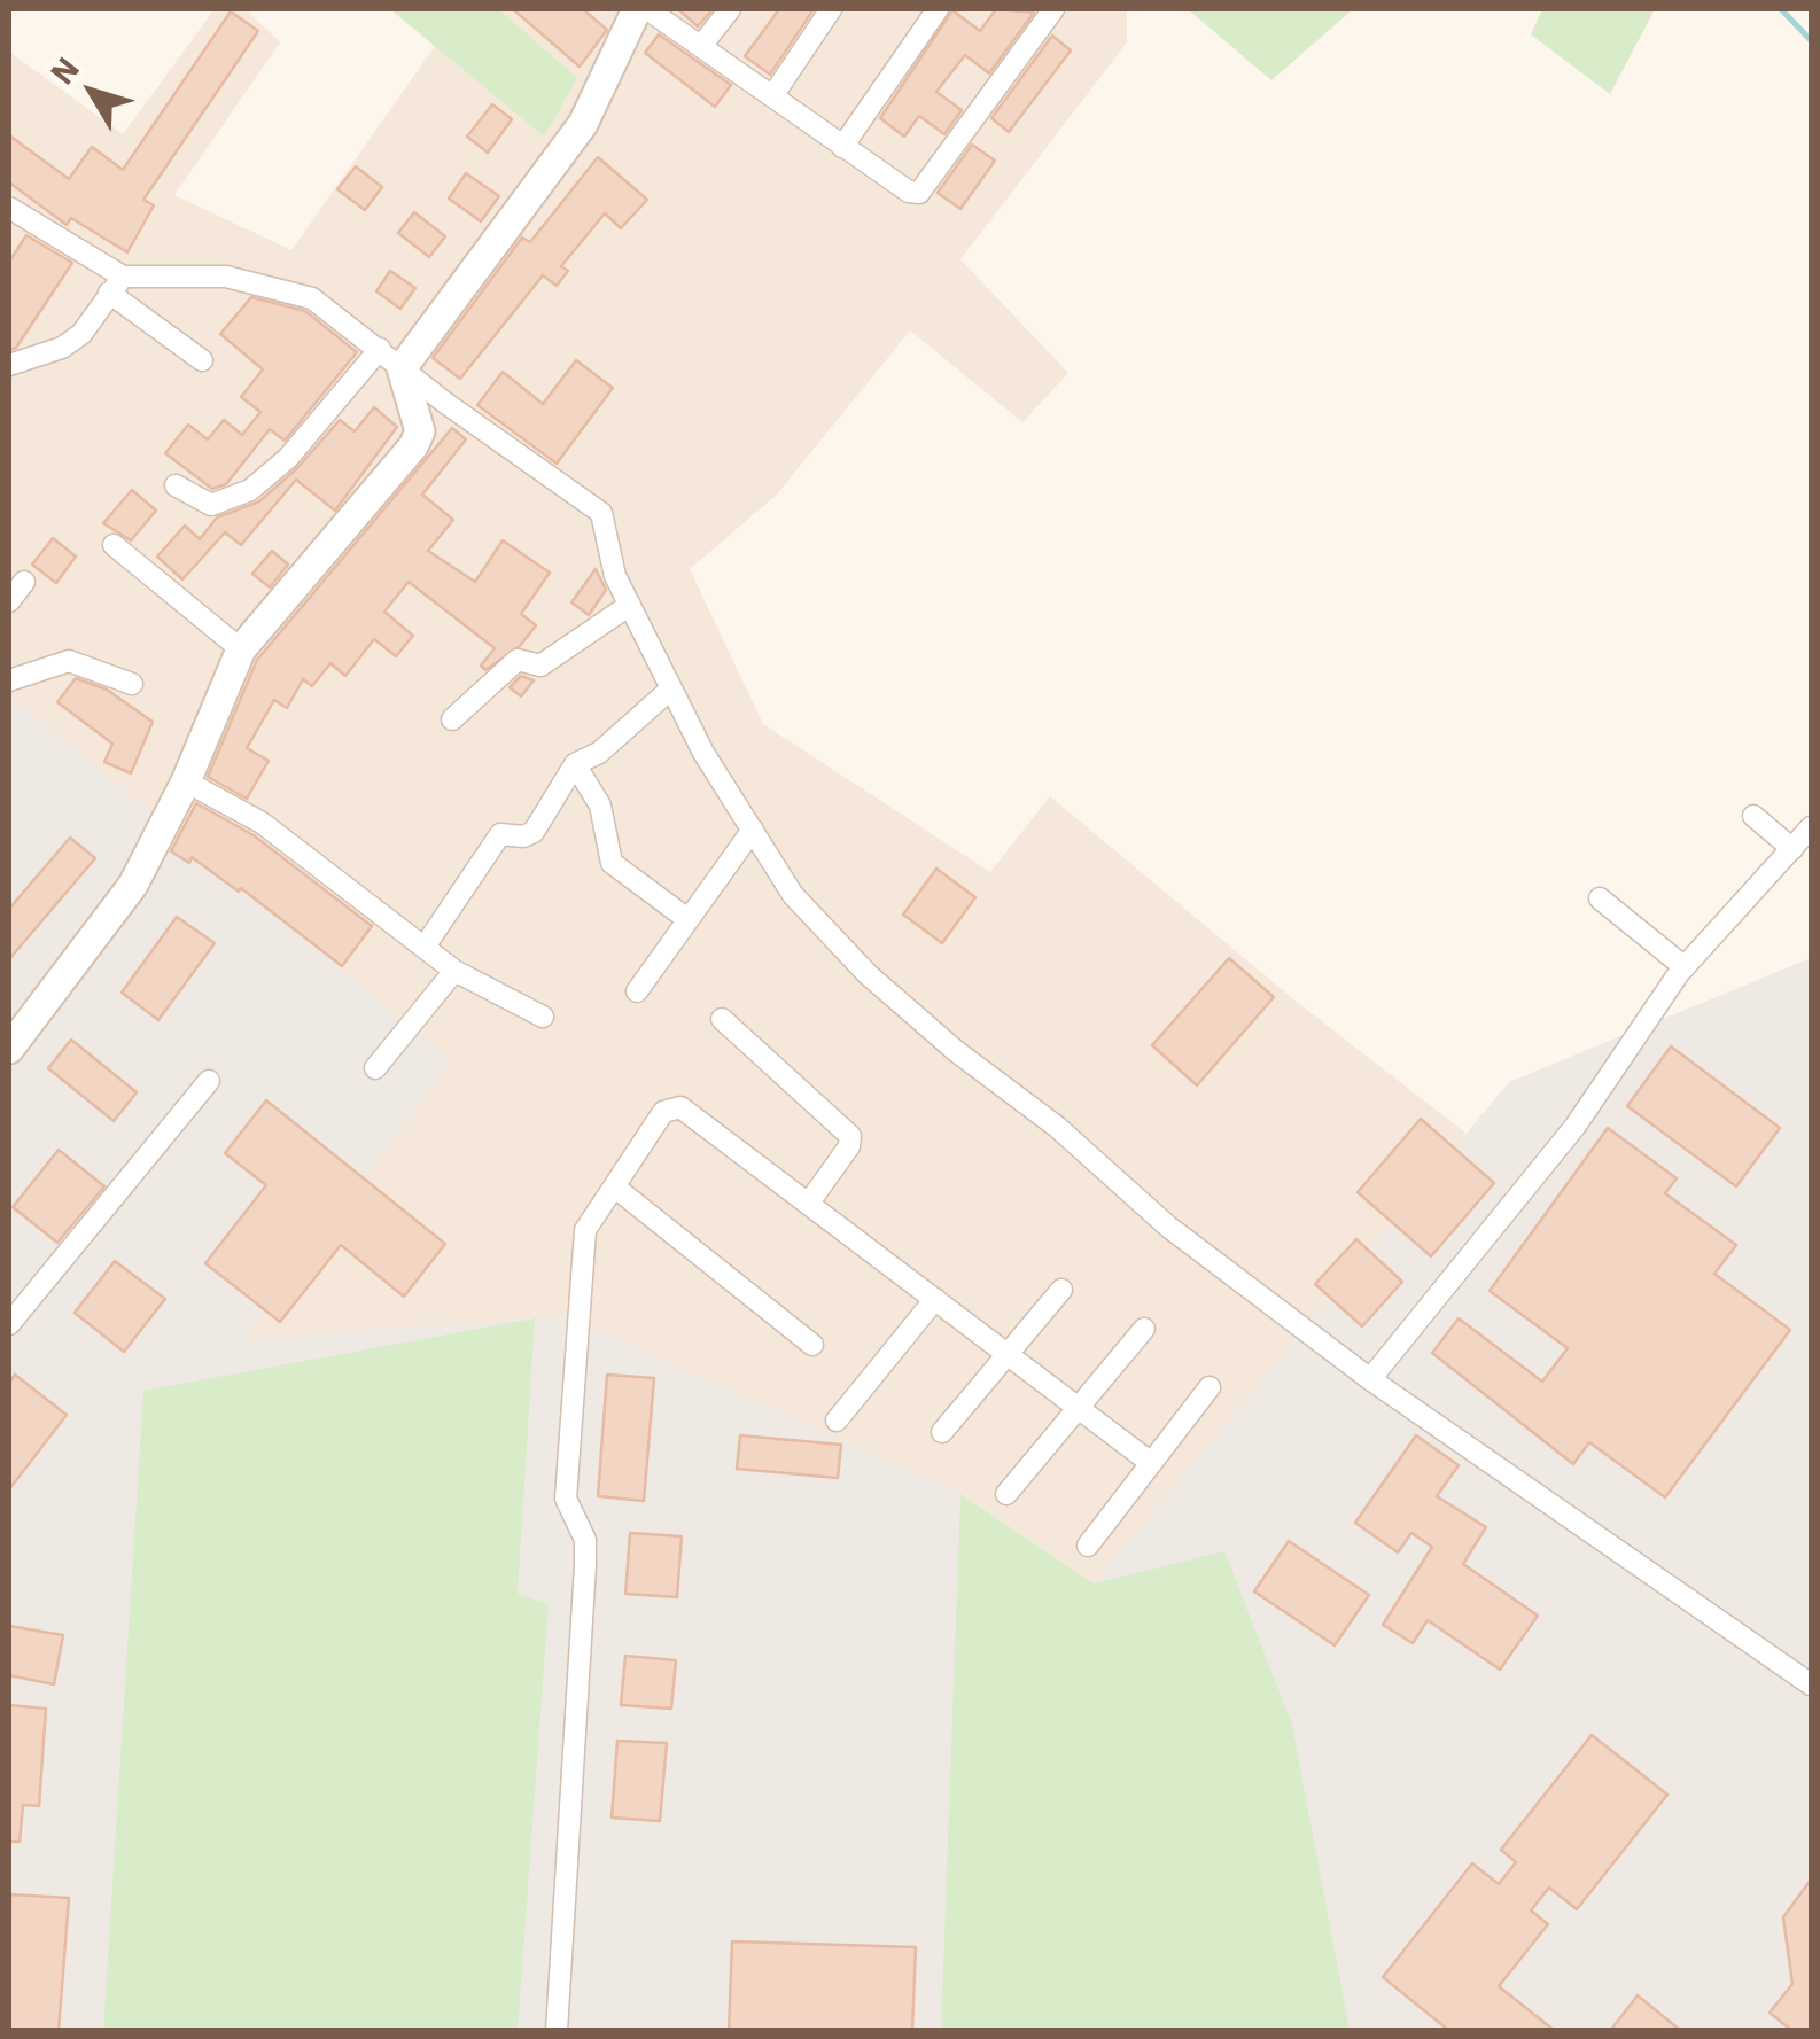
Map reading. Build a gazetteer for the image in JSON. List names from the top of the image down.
{
  "north": "top left"
}
